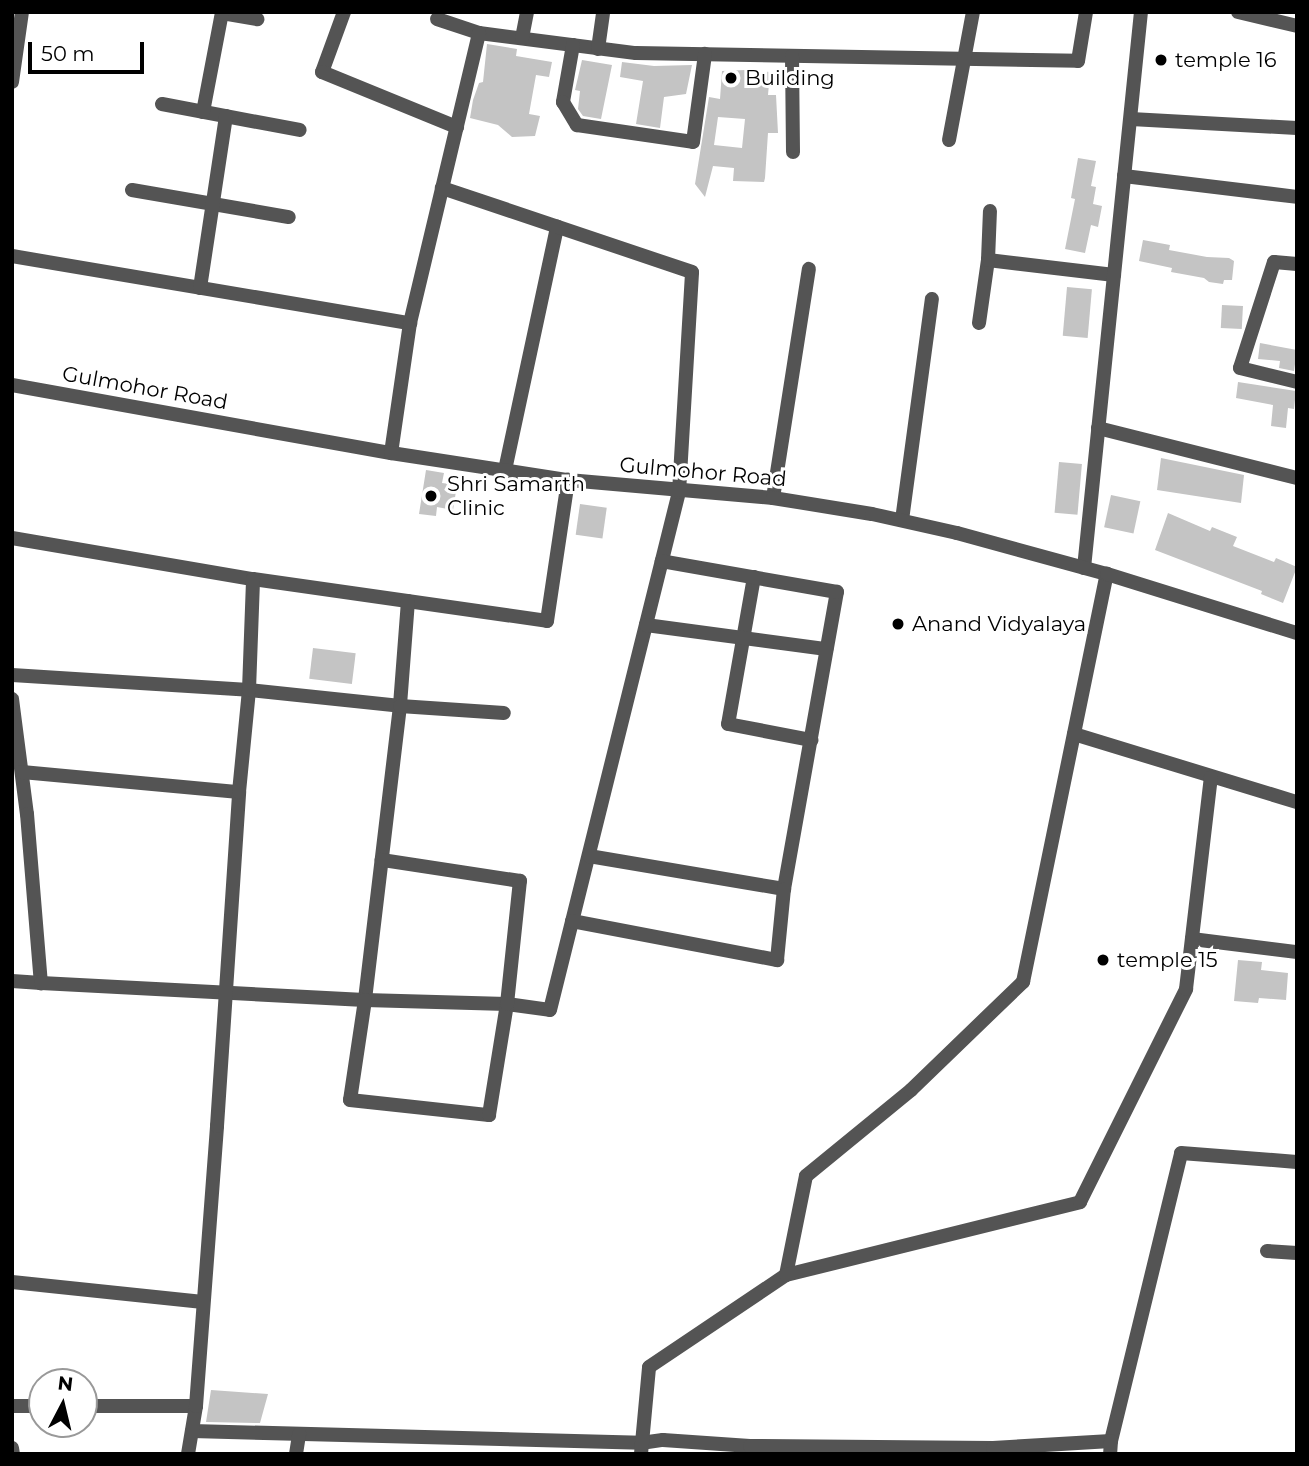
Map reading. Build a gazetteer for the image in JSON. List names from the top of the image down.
{
  "streets": {
    "street": ["Gulmohor Road"]
  },
  "places": [
    "temple 16",
    "Building",
    "Shri Samarth Clinic",
    "Anand Vidyalaya",
    "temple 15"
  ],
  "scale_bar": "50 m",
  "north": "top"
}
